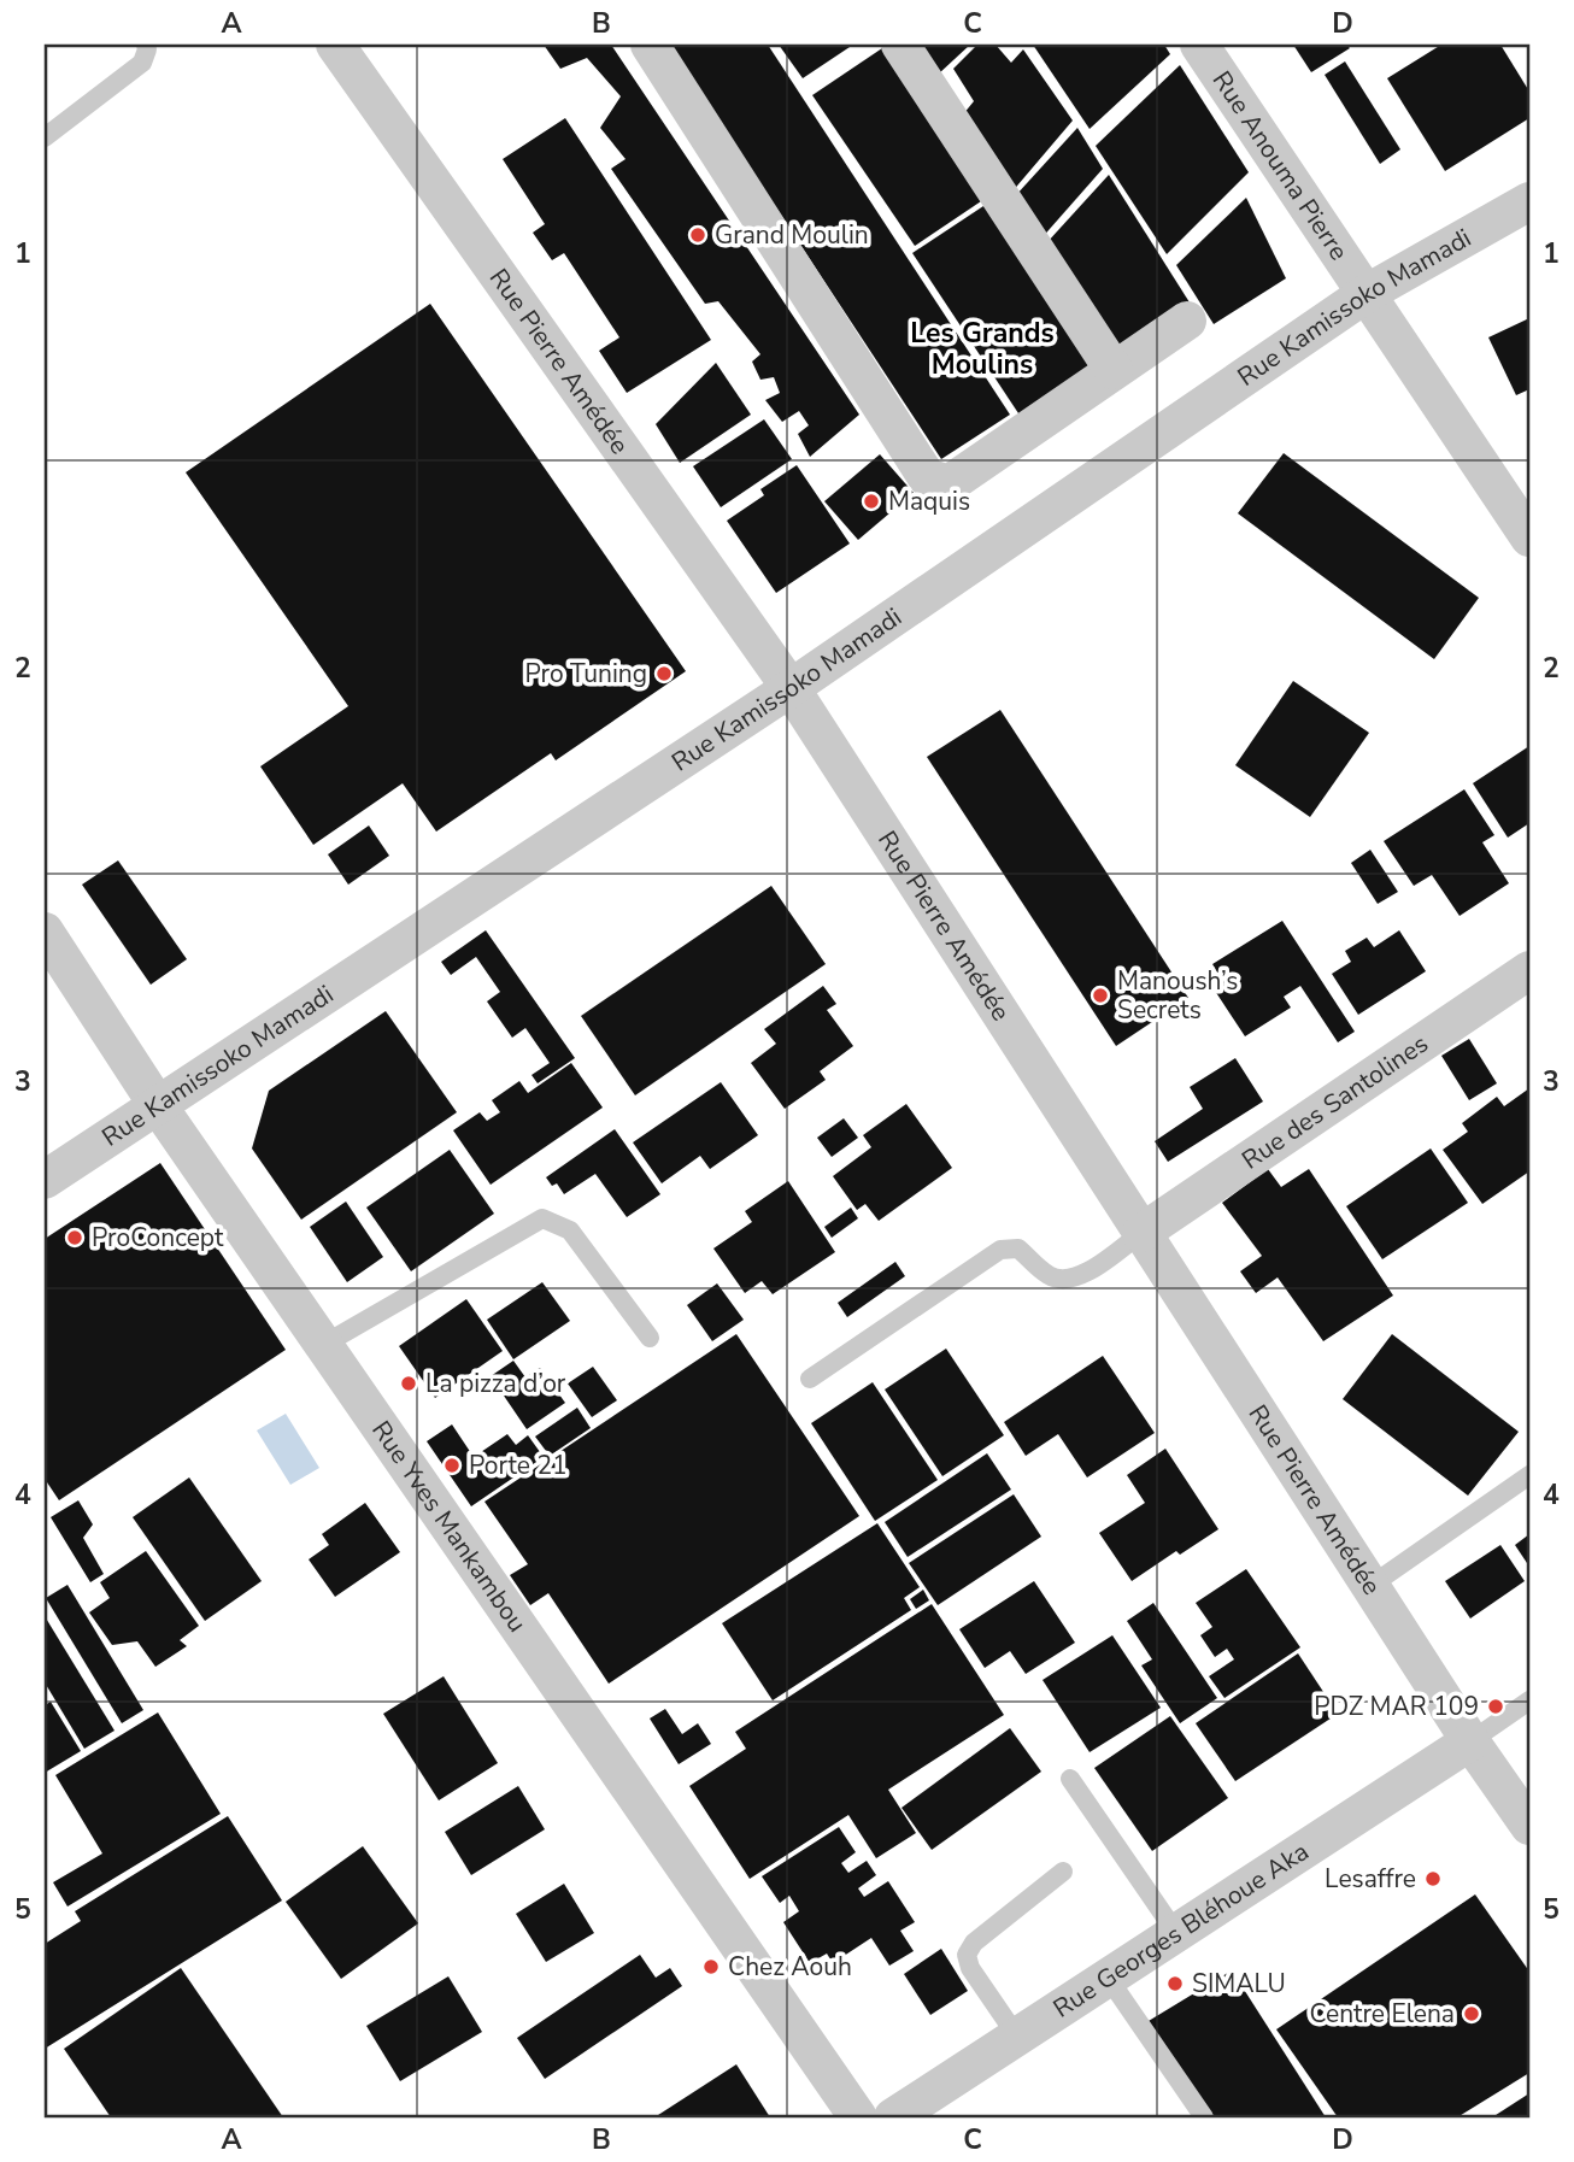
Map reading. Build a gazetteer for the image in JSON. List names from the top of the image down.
{
  "streets": {
    "street": [
      "Rue Anouma Pierre",
      "Rue Kamissoko Mamadi",
      "Rue Pierre Amédée",
      "Rue des Santolines",
      "Rue Yves Mankambou",
      "Rue Georges Bléhoue Aka"
    ]
  },
  "crossings": [
    ["Rue Anouma Pierre", "Rue Kamissoko Mamadi"],
    ["Rue Kamissoko Mamadi", "Rue Pierre Amédée"],
    ["Rue Kamissoko Mamadi", "Rue Yves Mankambou"],
    ["Rue Pierre Amédée", "Rue des Santolines"],
    ["Rue Pierre Amédée", "Rue Georges Bléhoue Aka"]
  ],
  "districts": ["Les Grands Moulins"],
  "places": [
    "Grand Moulin",
    "Maquis",
    "Pro Tuning",
    "Manoush’s Secrets",
    "ProConcept",
    "La pizza d’or",
    "Porte 21",
    "PDZ MAR 109",
    "Lesaffre",
    "Chez Aouh",
    "SIMALU",
    "Centre Elena"
  ],
  "grid": {
    "columns": [
      "A",
      "B",
      "C",
      "D"
    ],
    "rows": [
      "1",
      "2",
      "3",
      "4",
      "5"
    ]
  }
}
